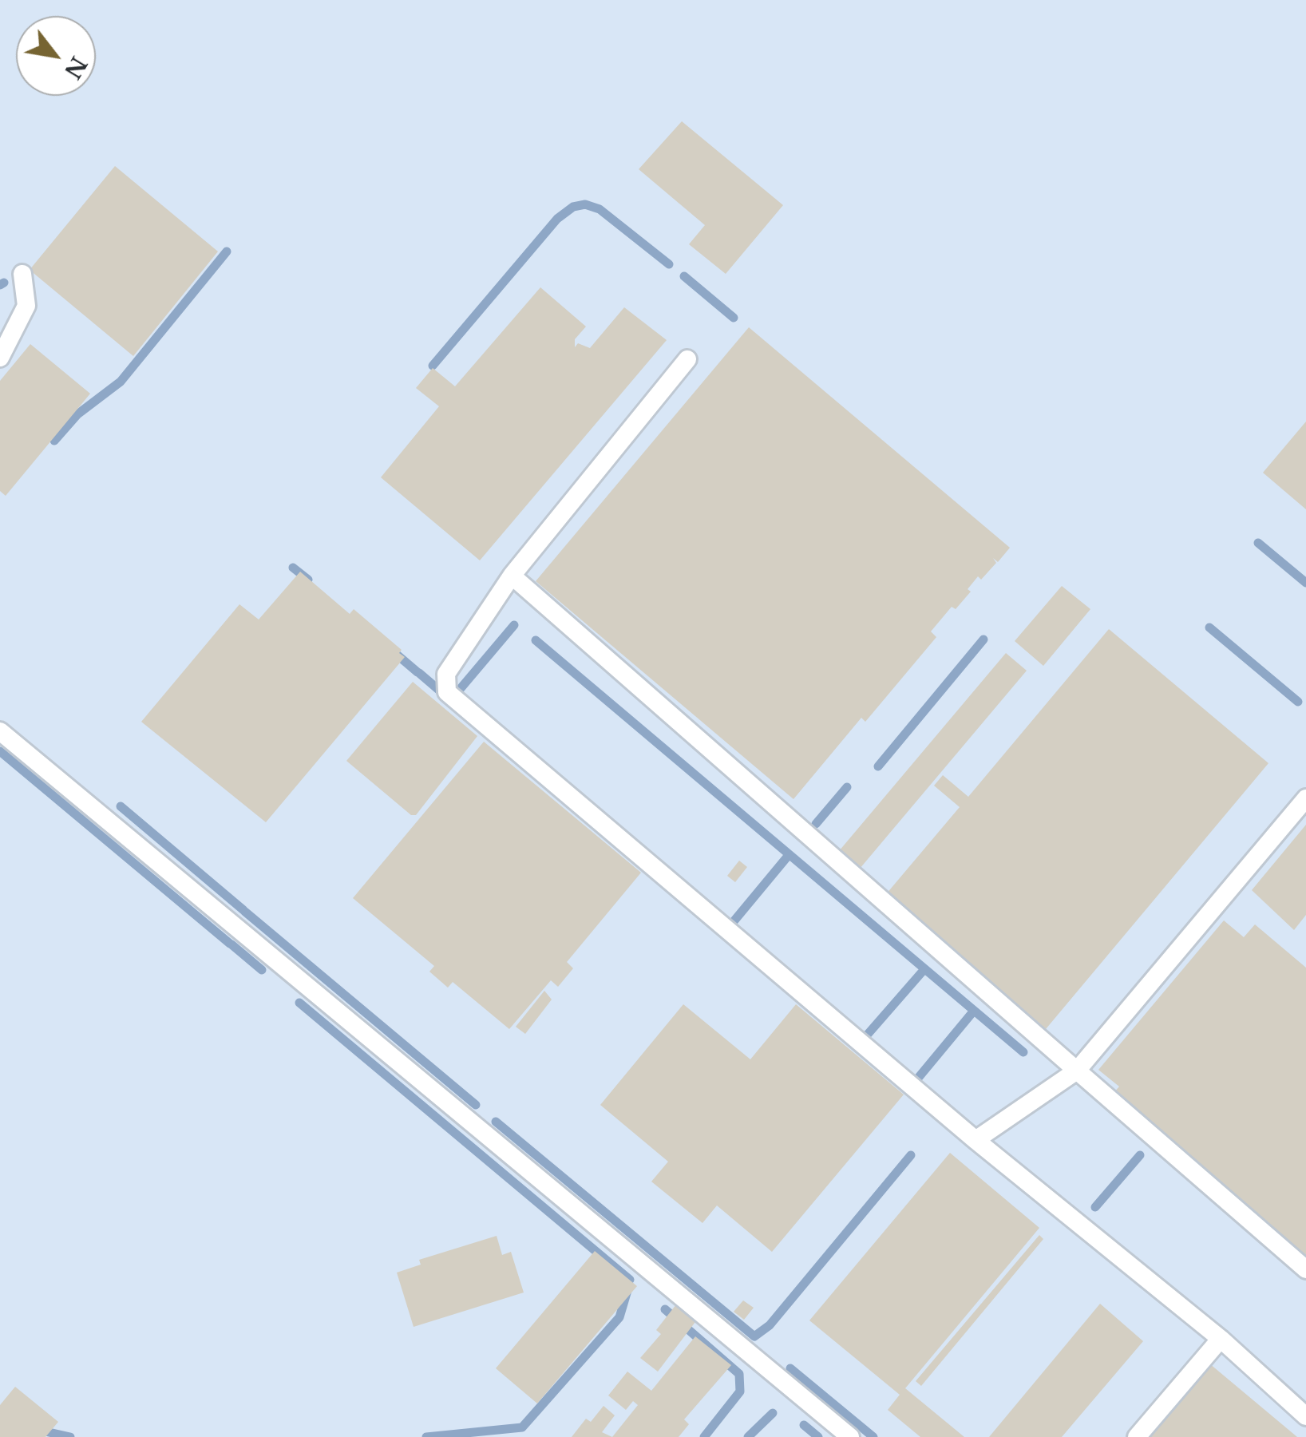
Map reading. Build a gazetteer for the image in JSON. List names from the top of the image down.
{
  "north": "bottom right"
}
